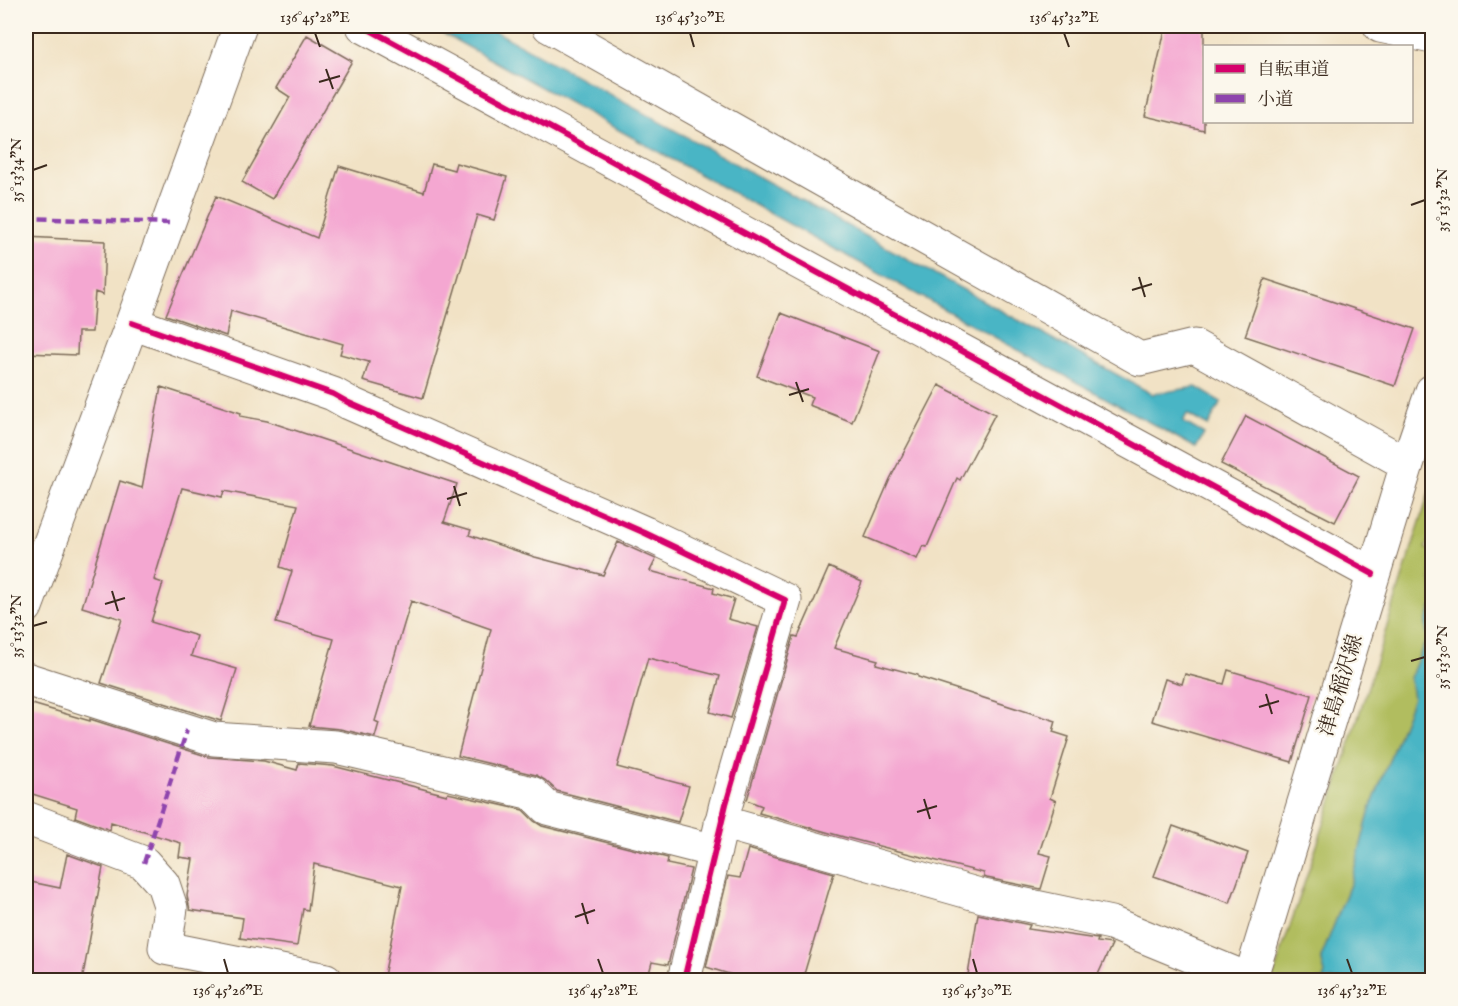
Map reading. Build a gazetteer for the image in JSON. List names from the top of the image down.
{
  "streets": {
    "street": ["津島稲沢線"]
  },
  "legend": ["自転車道", "小道"],
  "coordinates": [
    "136°45'28\"E",
    "136°45'30\"E",
    "136°45'32\"E",
    "35°13'34\"N",
    "35°13'32\"N",
    "35°13'30\"N",
    "136°45'26\"E"
  ]
}
